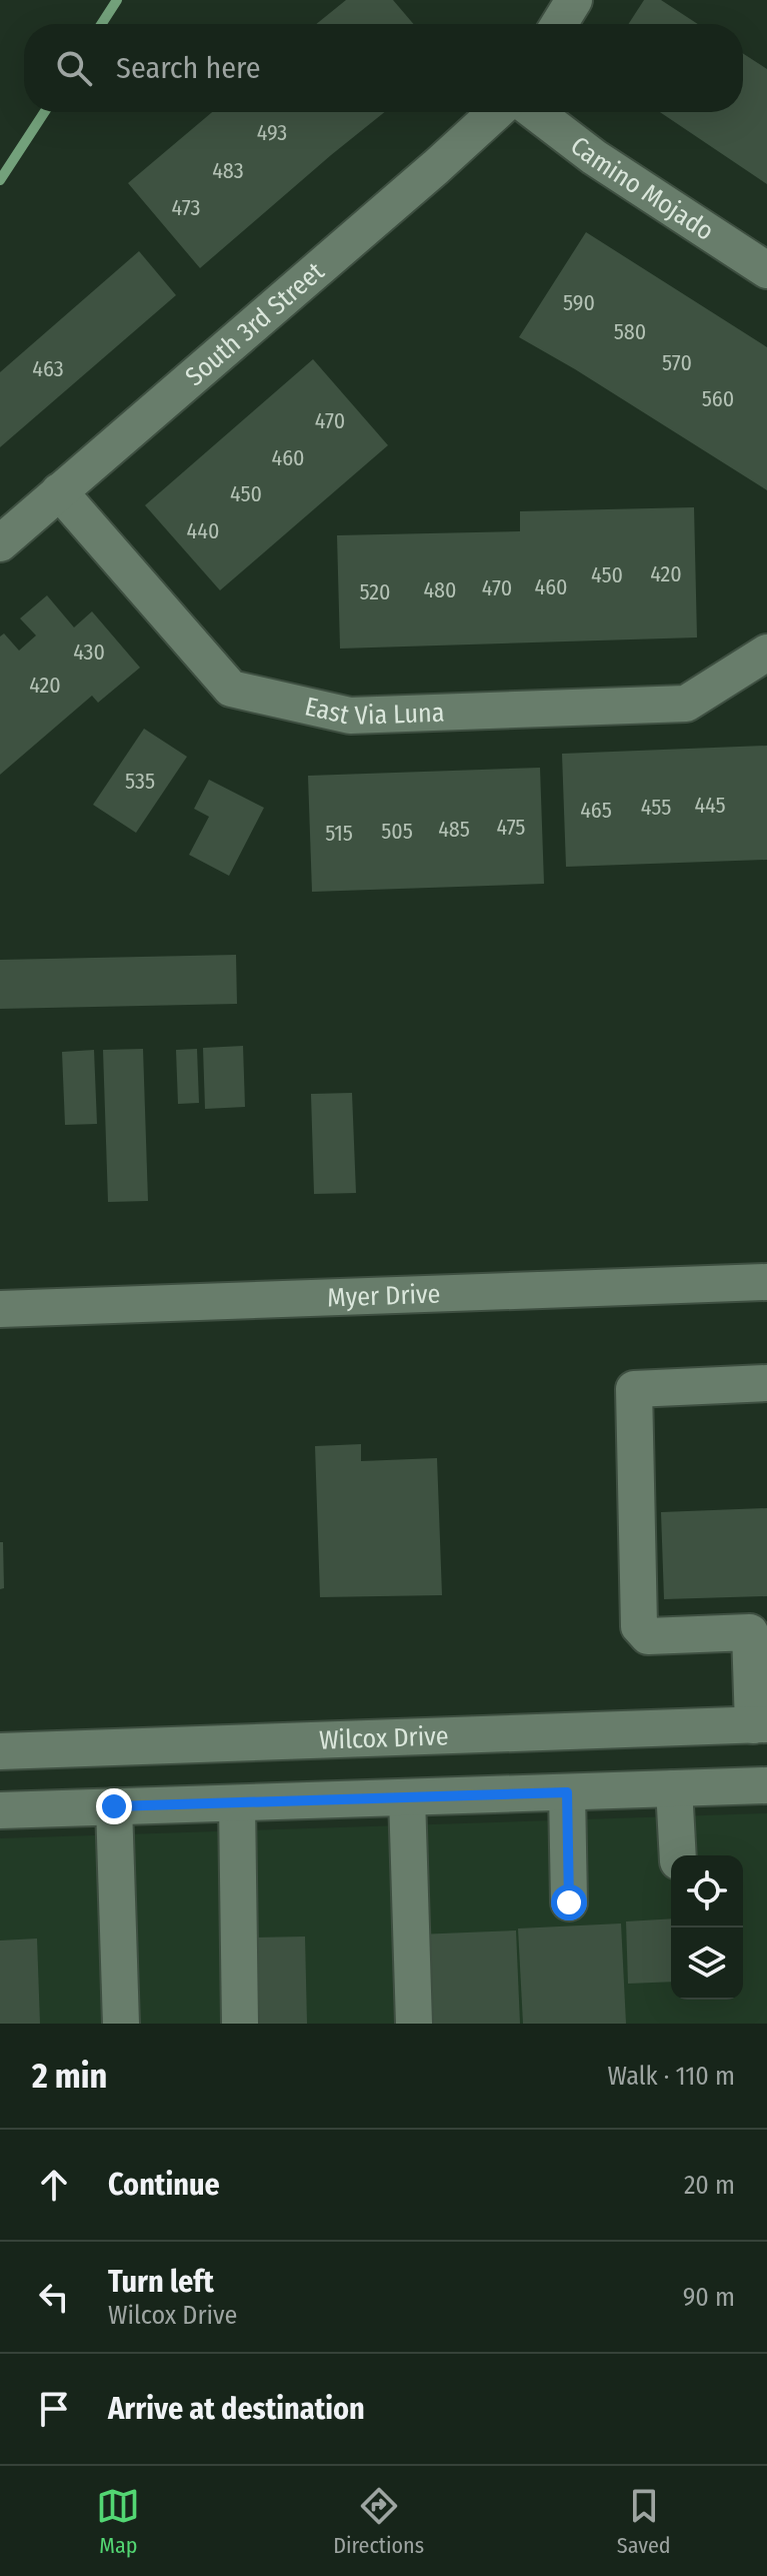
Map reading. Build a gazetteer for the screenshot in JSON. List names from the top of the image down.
{
  "streets": {
    "street": [
      "Camino Mojado",
      "South 3rd Street",
      "East Via Luna",
      "Myer Drive",
      "Wilcox Drive"
    ]
  },
  "crossings": [
    ["South 3rd Street", "East Via Luna"]
  ],
  "house_numbers": [
    "493",
    "483",
    "473",
    "590",
    "580",
    "570",
    "463",
    "560",
    "470",
    "460",
    "450",
    "440",
    "420",
    "450",
    "460",
    "470",
    "480",
    "520",
    "430",
    "420",
    "535",
    "445",
    "455",
    "465",
    "475",
    "485",
    "505",
    "515"
  ],
  "page": {
    "search": "Search here",
    "heading": ["2 min", "Walk · 110 m"],
    "list": [
      ["Continue", "20 m"],
      ["Turn left", "Wilcox Drive", "90 m"],
      "Arrive at destination"
    ],
    "nav": ["Map", "Directions", "Saved"]
  }
}
